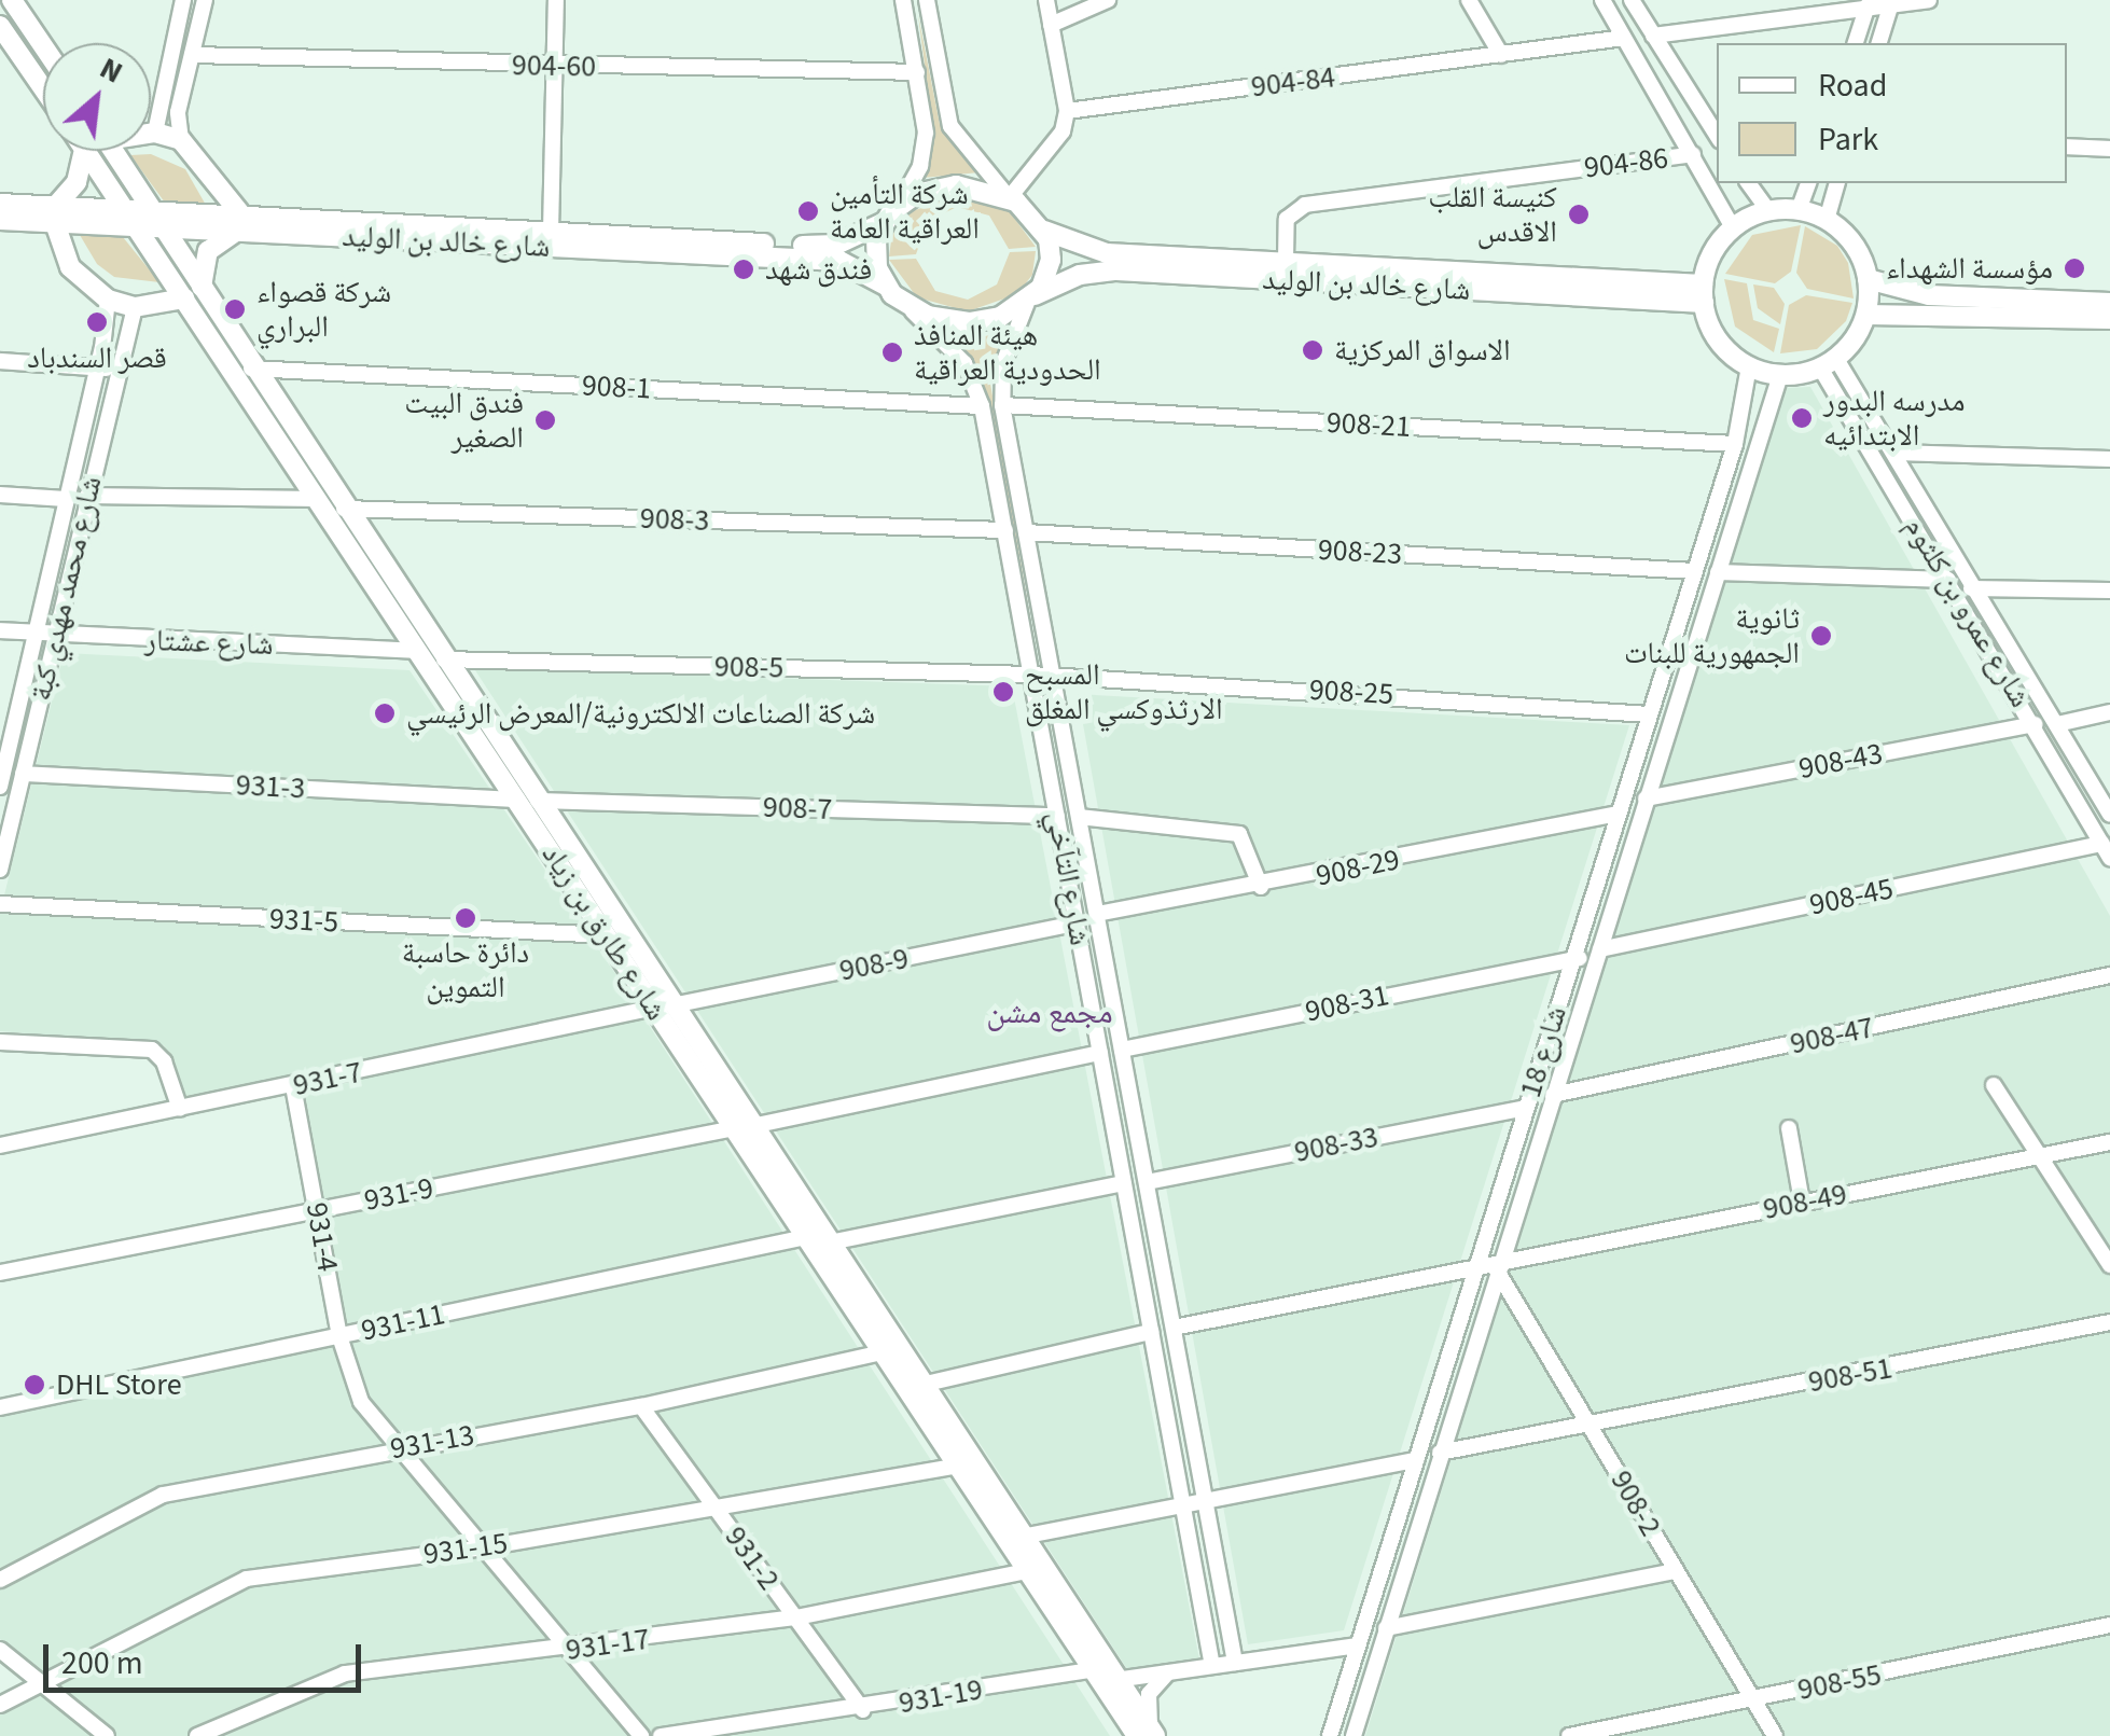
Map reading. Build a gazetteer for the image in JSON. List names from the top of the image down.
{
  "streets": {
    "main road": ["شارع خالد بن الوليد", "شارع طارق بن زياد"],
    "street": [
      "904-60",
      "904-84",
      "904-86",
      "908-1",
      "908-21",
      "908-3",
      "908-23",
      "شارع محمد مهدي كبة",
      "شارع عمرو بن كلثوم",
      "شارع عشتار",
      "908-5",
      "908-25",
      "908-43",
      "931-3",
      "908-7",
      "908-29",
      "شارع التآخي",
      "908-45",
      "931-5",
      "908-9",
      "908-31",
      "908-47",
      "شارع 18",
      "931-7",
      "908-33",
      "931-9",
      "908-49",
      "931-4",
      "931-11",
      "908-51",
      "931-13",
      "908-2",
      "931-15",
      "931-2",
      "931-17",
      "908-55",
      "931-19"
    ]
  },
  "crossings": [
    ["904-86", "شارع خالد بن الوليد"],
    ["شارع خالد بن الوليد", "شارع عمرو بن كلثوم"],
    ["شارع خالد بن الوليد", "شارع التآخي"],
    ["شارع خالد بن الوليد", "شارع طارق بن زياد"],
    ["شارع خالد بن الوليد", "شارع 18"],
    ["908-1", "شارع التآخي"],
    ["908-1", "شارع طارق بن زياد"],
    ["908-21", "شارع التآخي"],
    ["908-21", "شارع 18"],
    ["908-3", "شارع التآخي"],
    ["908-3", "شارع طارق بن زياد"],
    ["908-23", "شارع التآخي"],
    ["908-23", "شارع 18"],
    ["شارع محمد مهدي كبة", "شارع عشتار"],
    ["شارع محمد مهدي كبة", "931-3"],
    ["شارع عمرو بن كلثوم", "908-43"],
    ["شارع عمرو بن كلثوم", "908-45"],
    ["شارع عمرو بن كلثوم", "شارع 18"],
    ["شارع عشتار", "شارع طارق بن زياد"],
    ["908-5", "908-25"],
    ["908-5", "شارع التآخي"],
    ["908-5", "شارع طارق بن زياد"],
    ["908-25", "شارع التآخي"],
    ["908-25", "شارع 18"],
    ["908-43", "شارع 18"],
    ["931-3", "908-7"],
    ["931-3", "شارع طارق بن زياد"],
    ["908-7", "شارع التآخي"],
    ["908-7", "شارع طارق بن زياد"],
    ["908-29", "شارع التآخي"],
    ["908-29", "شارع 18"],
    ["شارع التآخي", "908-9"],
    ["شارع التآخي", "908-31"],
    ["شارع التآخي", "908-33"],
    ["شارع التآخي", "931-9"],
    ["شارع التآخي", "908-49"],
    ["908-45", "شارع 18"],
    ["931-5", "شارع طارق بن زياد"],
    ["شارع طارق بن زياد", "908-9"],
    ["شارع طارق بن زياد", "931-7"],
    ["شارع طارق بن زياد", "931-9"],
    ["شارع طارق بن زياد", "931-11"],
    ["شارع طارق بن زياد", "931-13"],
    ["شارع طارق بن زياد", "931-15"],
    ["شارع طارق بن زياد", "931-17"],
    ["شارع طارق بن زياد", "931-19"],
    ["908-9", "931-7"],
    ["908-31", "شارع 18"],
    ["908-47", "شارع 18"],
    ["شارع 18", "908-33"],
    ["شارع 18", "908-49"],
    ["شارع 18", "908-51"],
    ["شارع 18", "908-2"],
    ["931-7", "931-4"],
    ["931-9", "931-4"],
    ["908-49", "908-2"],
    ["931-4", "931-11"],
    ["931-4", "931-13"],
    ["931-4", "931-15"],
    ["931-4", "931-17"],
    ["908-51", "908-2"],
    ["931-13", "931-2"],
    ["908-2", "908-55"],
    ["931-15", "931-2"],
    ["931-2", "931-17"],
    ["931-2", "931-19"]
  ],
  "districts": ["مجمع مشن"],
  "places": [
    "شركة التأمين العراقية العامة",
    "كنيسة القلب الاقدس",
    "مؤسسة الشهداء",
    "فندق شهد",
    "شركة قصواء البراري",
    "قصر السندباد",
    "الاسواق المركزية",
    "هيئة المنافذ الحدودية العراقية",
    "مدرسه البدور الابتدائيه",
    "فندق البيت الصغير",
    "ثانوية الجمهورية للبنات",
    "المسبح الارثذوكسي المغلق",
    "شركة الصناعات الالكترونية/المعرض الرئيسي",
    "دائرة حاسبة التموين",
    "DHL Store"
  ],
  "legend": ["Road", "Park"],
  "scale_bar": "200 m",
  "north": "top right"
}
